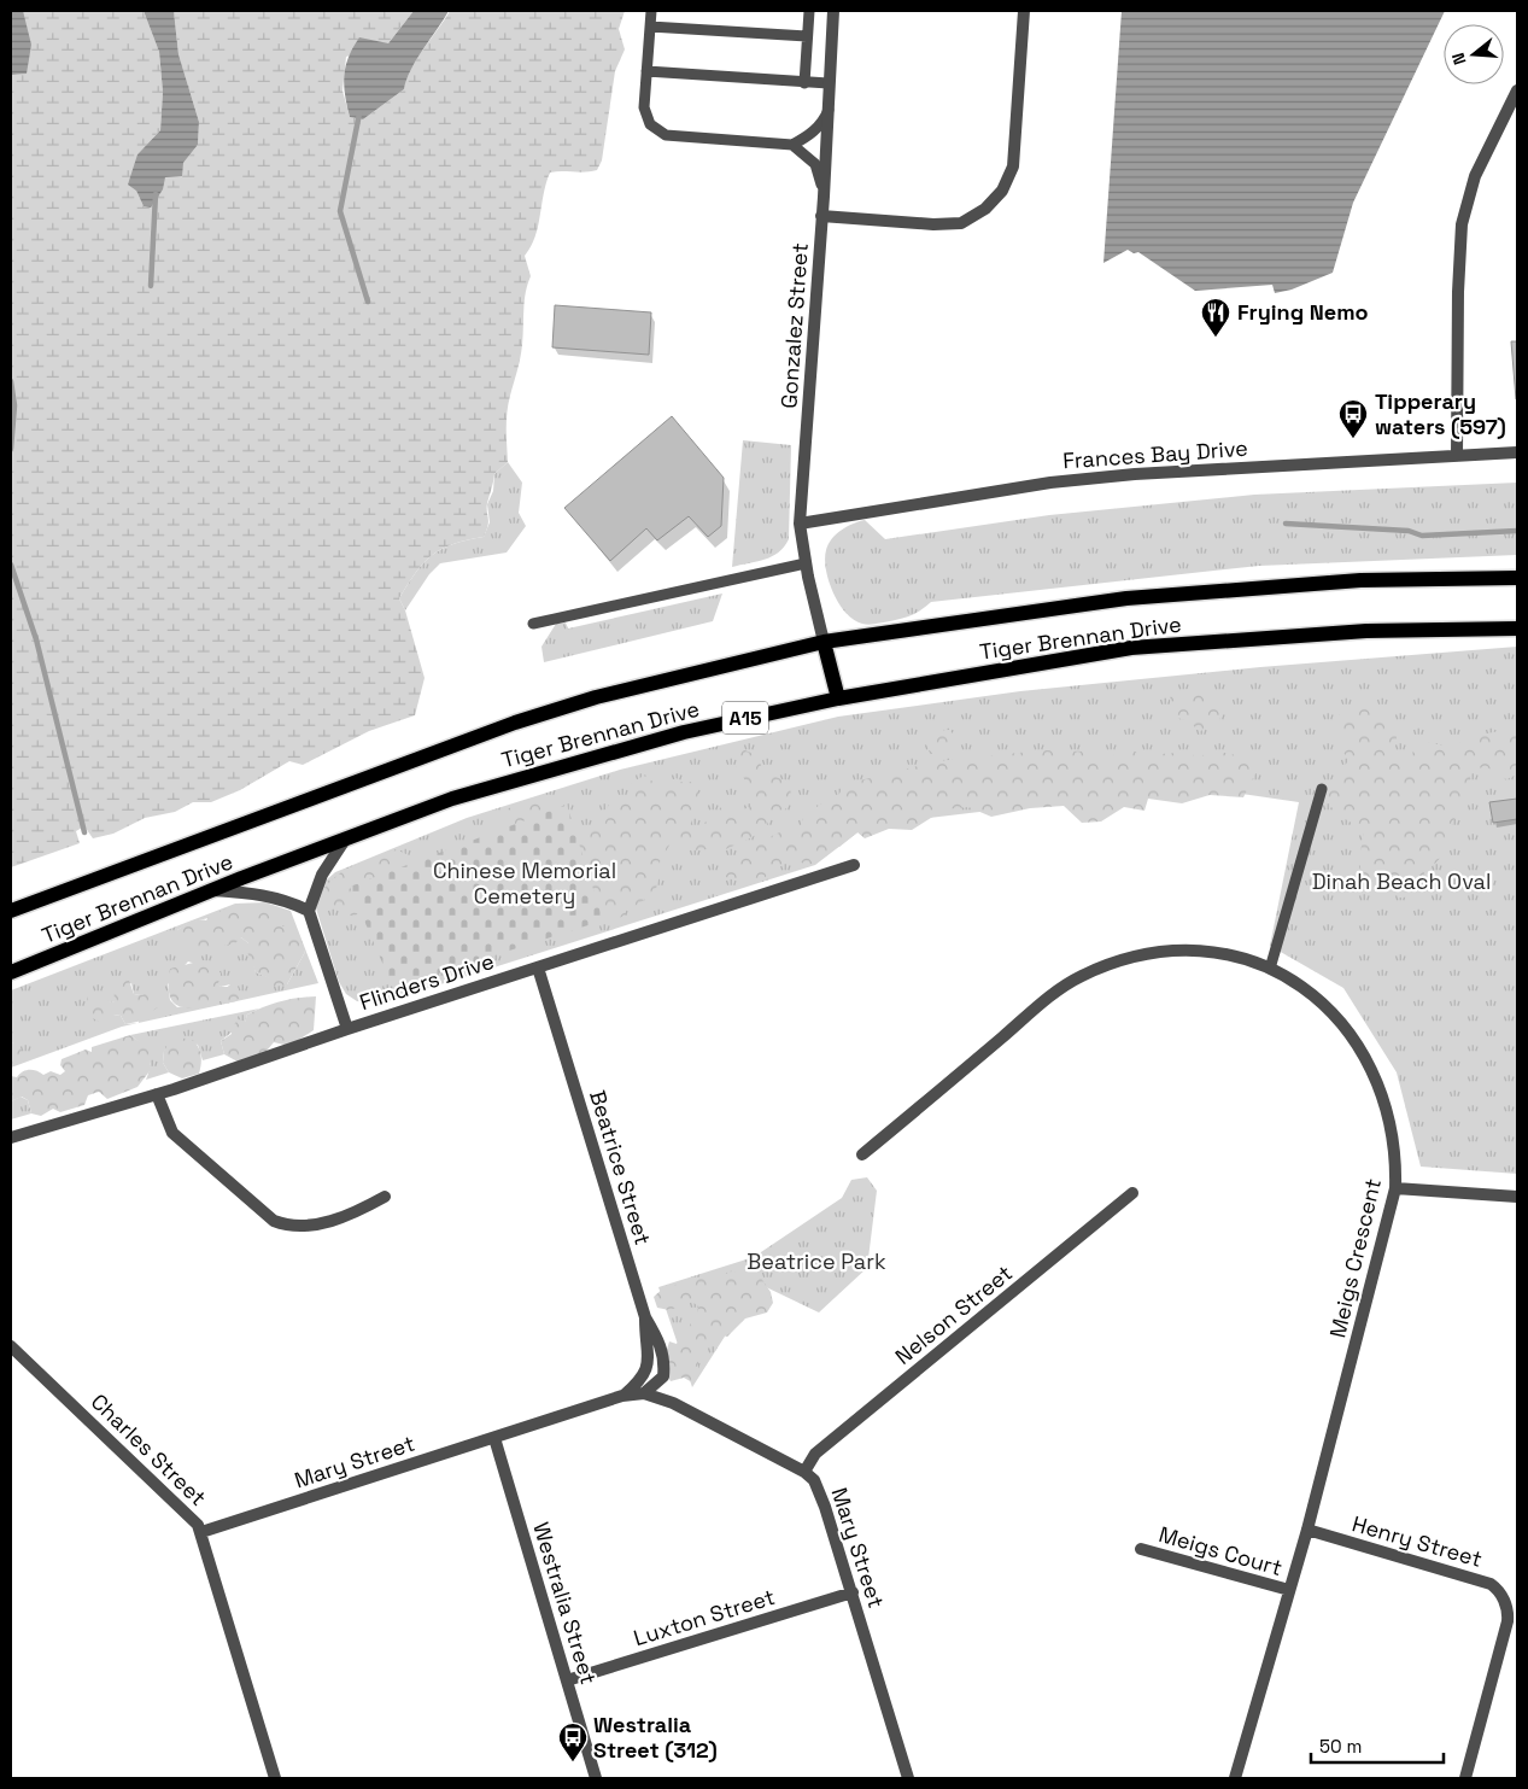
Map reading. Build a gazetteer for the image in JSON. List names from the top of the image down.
{
  "streets": {
    "main road": ["Tiger Brennan Drive", "A15"],
    "street": [
      "Gonzalez Street",
      "Frances Bay Drive",
      "Flinders Drive",
      "Beatrice Street",
      "Meigs Crescent",
      "Nelson Street",
      "Charles Street",
      "Mary Street",
      "Henry Street",
      "Meigs Court",
      "Westralia Street",
      "Luxton Street"
    ]
  },
  "crossings": [
    ["Gonzalez Street", "Frances Bay Drive"],
    ["Gonzalez Street", "Tiger Brennan Drive"],
    ["Flinders Drive", "Beatrice Street"],
    ["Beatrice Street", "Mary Street"],
    ["Meigs Crescent", "Henry Street"],
    ["Meigs Crescent", "Meigs Court"],
    ["Nelson Street", "Mary Street"],
    ["Charles Street", "Mary Street"],
    ["Mary Street", "Westralia Street"],
    ["Mary Street", "Luxton Street"],
    ["Westralia Street", "Luxton Street"]
  ],
  "parks": ["Chinese Memorial Cemetery", "Dinah Beach Oval", "Beatrice Park"],
  "places": {
    "restaurant": ["Frying Nemo"],
    "bus stop": ["Tipperary waters (597)", "Westralia Street (312)"]
  },
  "scale_bar": "50 m",
  "north": "left"
}
